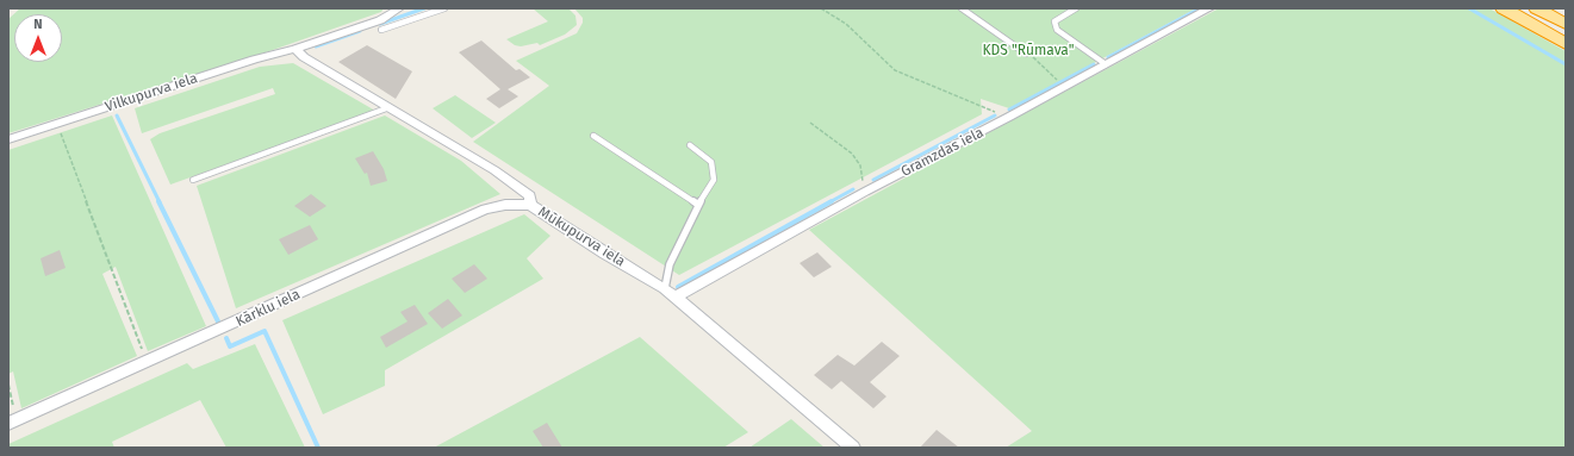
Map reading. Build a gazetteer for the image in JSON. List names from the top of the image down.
{
  "streets": {
    "street": [
      "Vilkupurva iela",
      "Gramzdas iela",
      "Mūkupurva iela",
      "Kārklu iela"
    ]
  },
  "crossings": [
    ["Vilkupurva iela", "Mūkupurva iela"],
    ["Gramzdas iela", "Mūkupurva iela"],
    ["Mūkupurva iela", "Kārklu iela"]
  ],
  "parks": ["KDS \"Rūmava\""],
  "north": "top"
}
